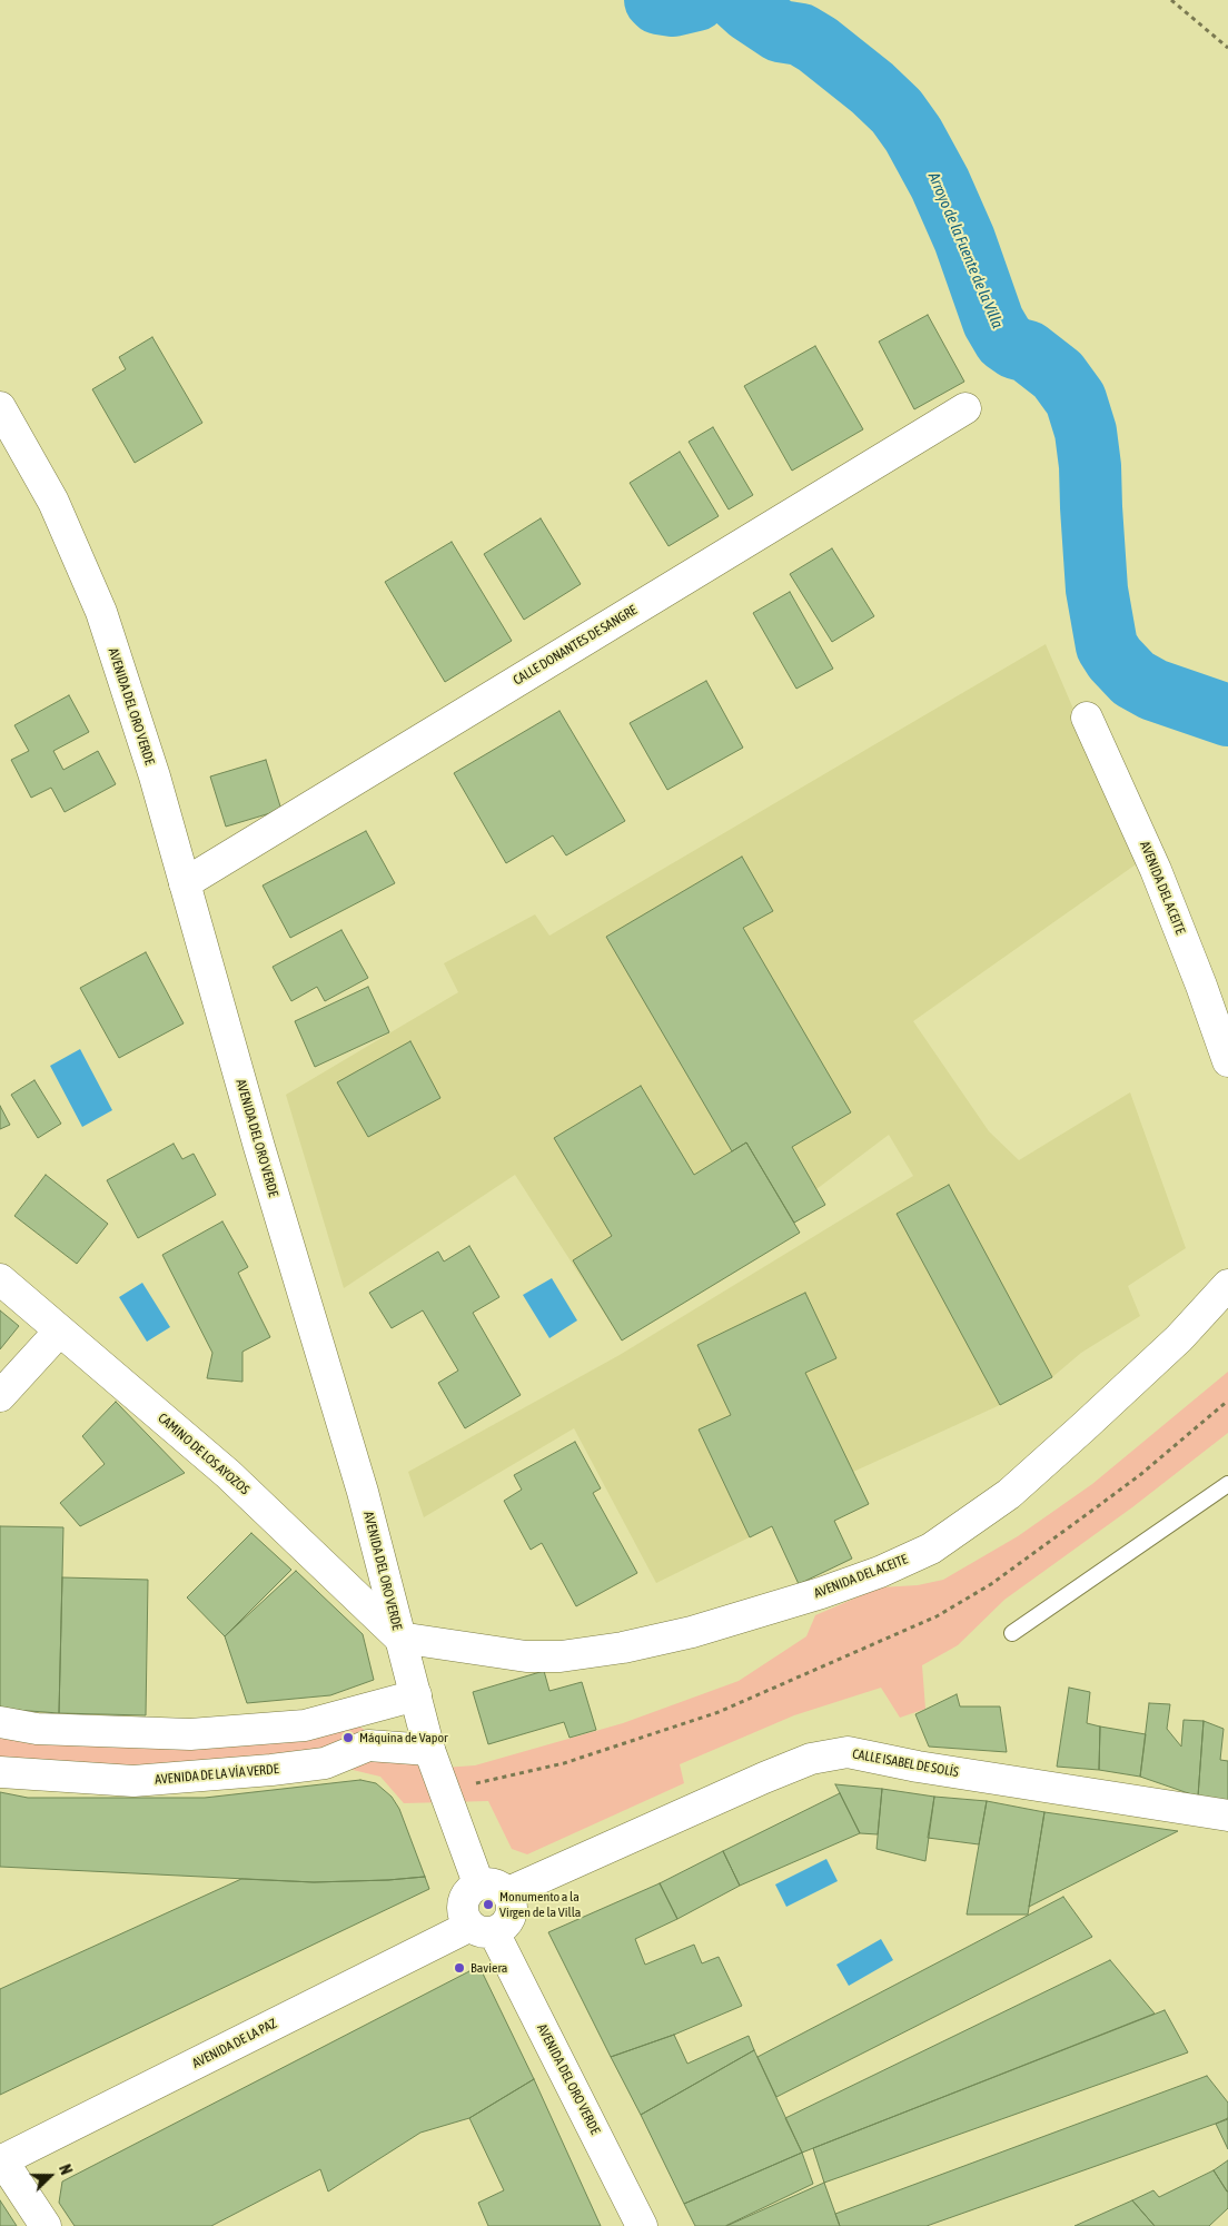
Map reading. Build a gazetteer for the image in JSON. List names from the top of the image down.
{
  "streets": {
    "street": [
      "CALLE DONANTES DE SANGRE",
      "AVENIDA DEL ORO VERDE",
      "AVENIDA DEL ACEITE",
      "CAMINO DE LOS AYOZOS",
      "CALLE ISABEL DE SOLÍS",
      "AVENIDA DE LA VÍA VERDE",
      "AVENIDA DE LA PAZ"
    ]
  },
  "crossings": [
    ["CALLE DONANTES DE SANGRE", "AVENIDA DEL ORO VERDE"],
    ["AVENIDA DEL ORO VERDE", "AVENIDA DEL ACEITE"],
    ["AVENIDA DEL ORO VERDE", "CAMINO DE LOS AYOZOS"],
    ["AVENIDA DEL ORO VERDE", "CALLE ISABEL DE SOLÍS"],
    ["AVENIDA DEL ORO VERDE", "AVENIDA DE LA VÍA VERDE"],
    ["AVENIDA DEL ORO VERDE", "AVENIDA DE LA PAZ"],
    ["AVENIDA DEL ACEITE", "CAMINO DE LOS AYOZOS"],
    ["CALLE ISABEL DE SOLÍS", "AVENIDA DE LA PAZ"]
  ],
  "water": ["Arroyo de la Fuente de la Villa"],
  "places": ["Máquina de Vapor", "Monumento a la Virgen de la Villa", "Baviera"],
  "north": "right"
}
